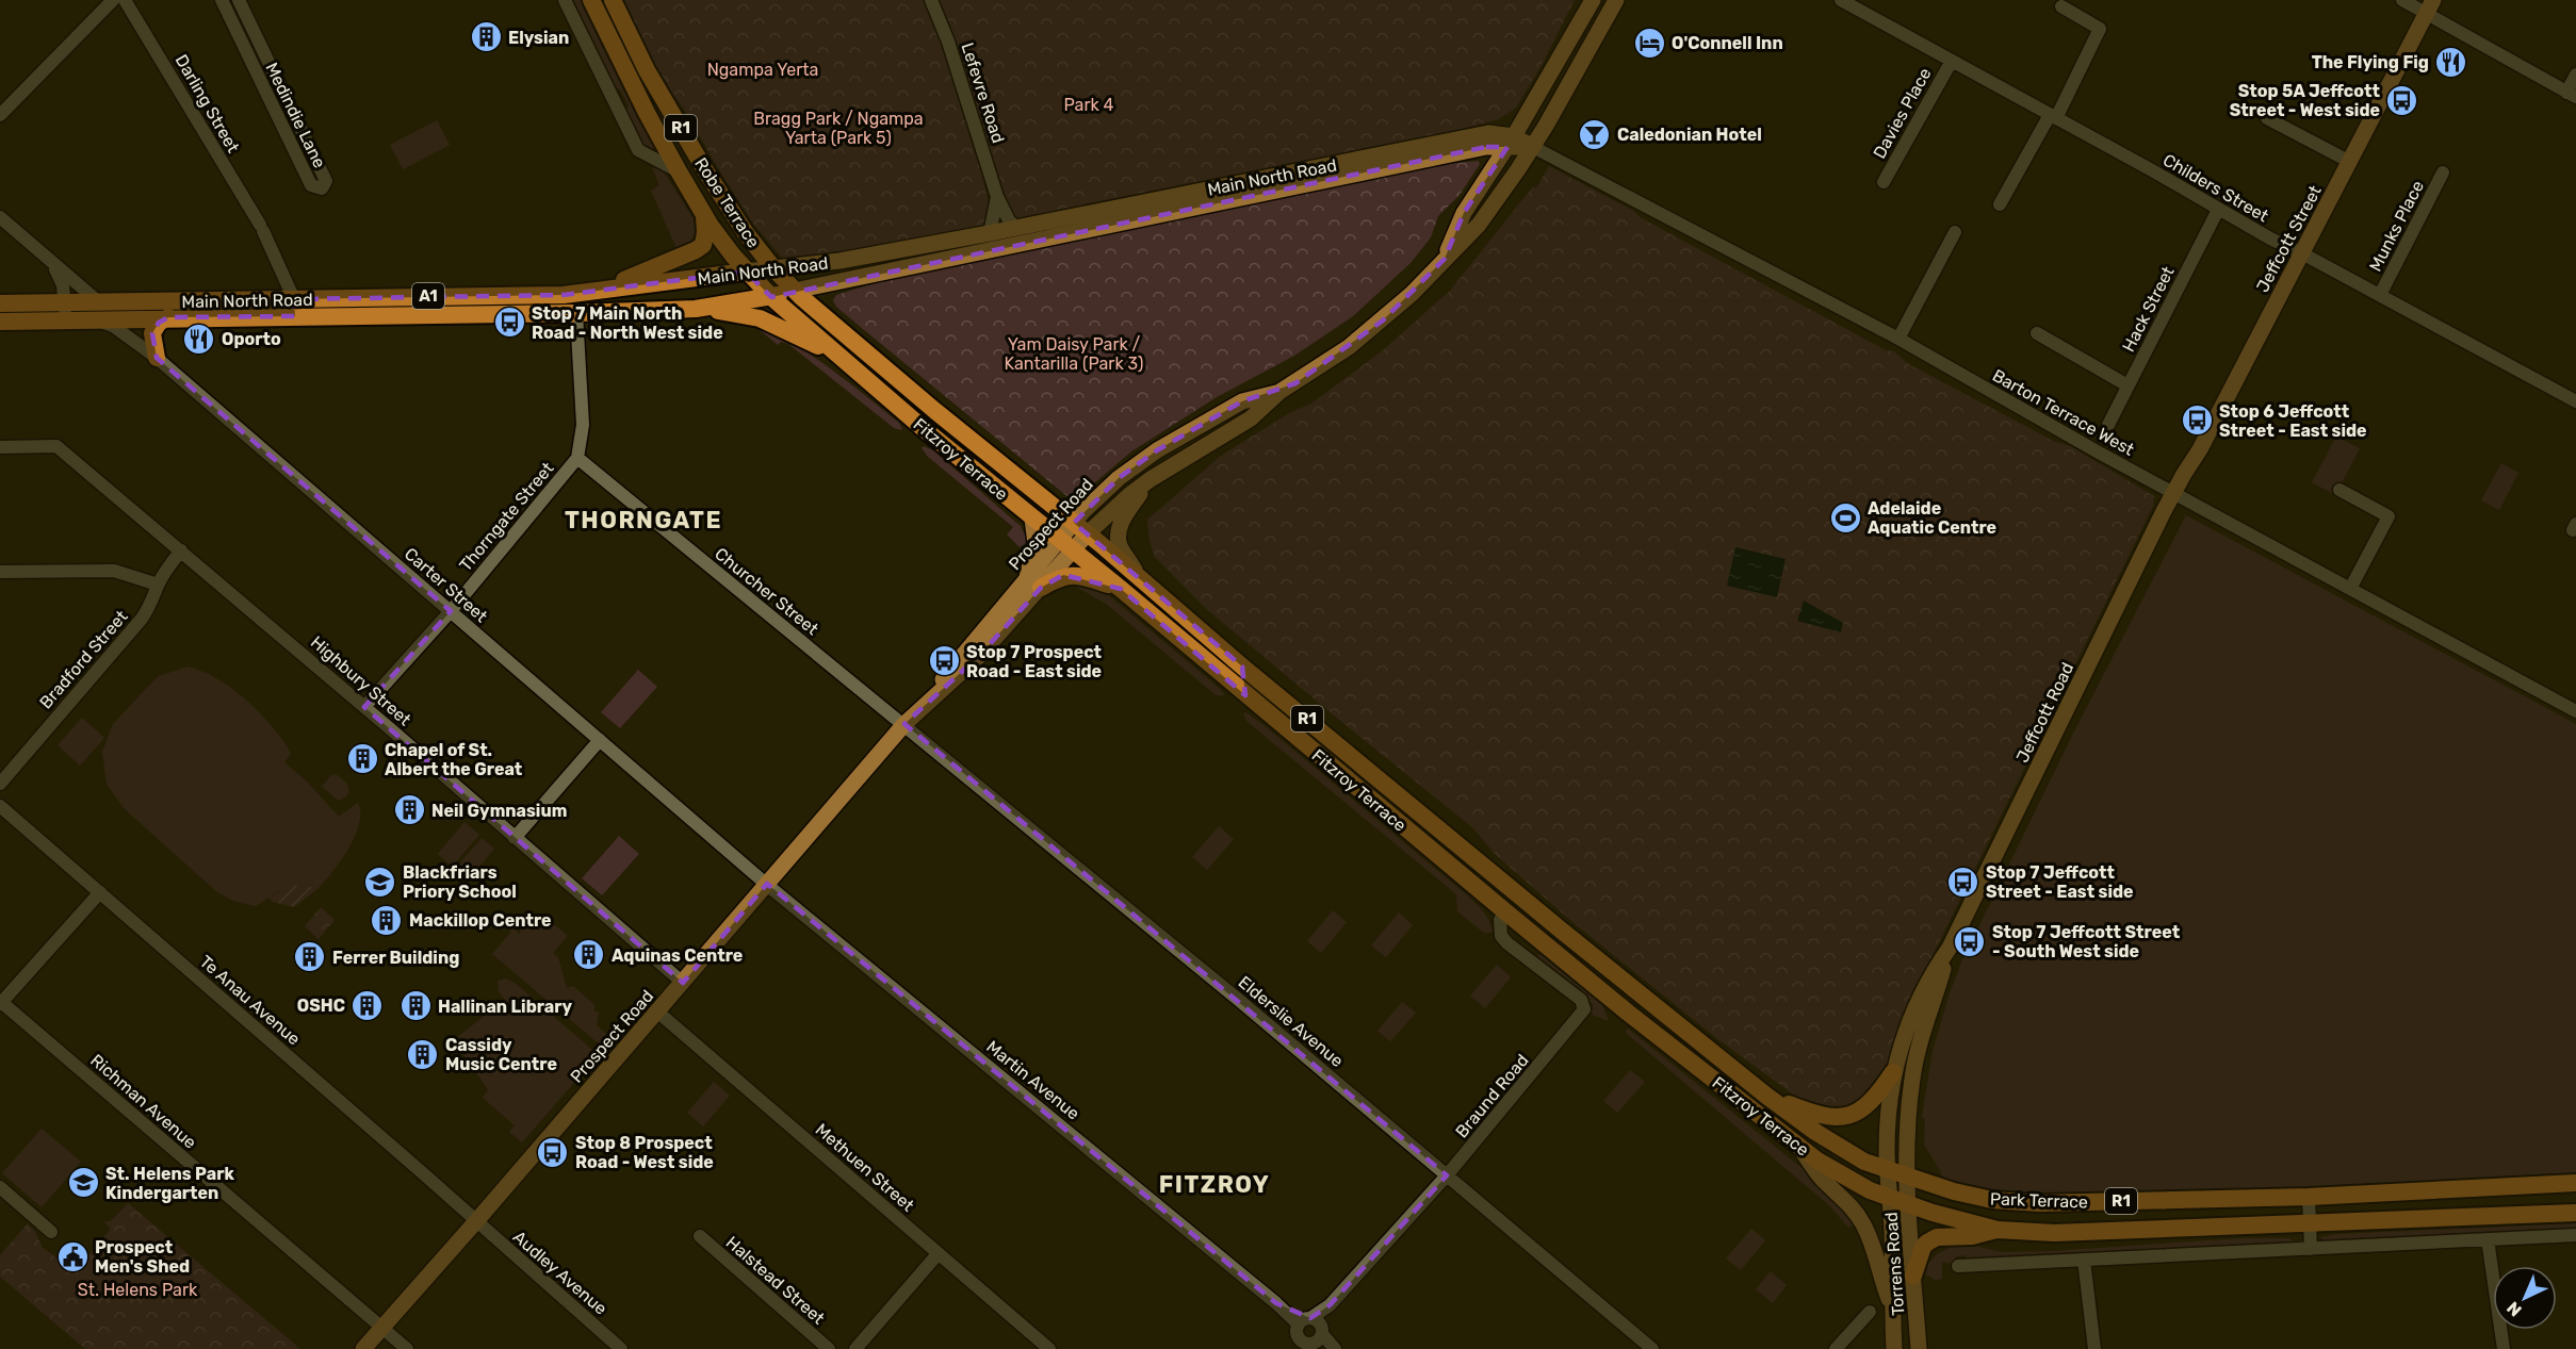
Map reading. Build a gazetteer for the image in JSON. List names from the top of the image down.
{
  "streets": {
    "highway": [
      "R1",
      "Main North Road",
      "Robe Terrace",
      "A1",
      "Fitzroy Terrace",
      "Park Terrace"
    ],
    "main road": [
      "Jeffcott Street",
      "Prospect Road",
      "Jeffcott Road",
      "Torrens Road"
    ],
    "street": [
      "Lefevre Road",
      "Darling Street",
      "Davies Place",
      "Medindie Lane",
      "Childers Street",
      "Munks Place",
      "Hack Street",
      "Barton Terrace West",
      "Thorngate Street",
      "Carter Street",
      "Churcher Street",
      "Bradford Street",
      "Highbury Street",
      "Te Anau Avenue",
      "Elderslie Avenue",
      "Martin Avenue",
      "Braund Road",
      "Richman Avenue",
      "Methuen Street",
      "Audley Avenue",
      "Halstead Street"
    ]
  },
  "crossings": [
    ["Lefevre Road", "Main North Road"],
    ["Darling Street", "Main North Road"],
    ["Davies Place", "Childers Street"],
    ["Main North Road", "Robe Terrace"],
    ["Main North Road", "Fitzroy Terrace"],
    ["Main North Road", "Thorngate Street"],
    ["Main North Road", "Prospect Road"],
    ["Main North Road", "Carter Street"],
    ["Childers Street", "Munks Place"],
    ["Childers Street", "Jeffcott Street"],
    ["Childers Street", "Hack Street"],
    ["Robe Terrace", "Fitzroy Terrace"],
    ["Jeffcott Street", "Barton Terrace West"],
    ["Jeffcott Street", "Jeffcott Road"],
    ["Barton Terrace West", "Prospect Road"],
    ["Barton Terrace West", "Jeffcott Road"],
    ["Fitzroy Terrace", "Prospect Road"],
    ["Fitzroy Terrace", "Jeffcott Road"],
    ["Fitzroy Terrace", "Braund Road"],
    ["Fitzroy Terrace", "Park Terrace"],
    ["Fitzroy Terrace", "Torrens Road"],
    ["Thorngate Street", "Carter Street"],
    ["Thorngate Street", "Churcher Street"],
    ["Thorngate Street", "Highbury Street"],
    ["Prospect Road", "Carter Street"],
    ["Prospect Road", "Churcher Street"],
    ["Prospect Road", "Highbury Street"],
    ["Prospect Road", "Te Anau Avenue"],
    ["Prospect Road", "Elderslie Avenue"],
    ["Prospect Road", "Martin Avenue"],
    ["Prospect Road", "Richman Avenue"],
    ["Prospect Road", "Methuen Street"],
    ["Prospect Road", "Audley Avenue"],
    ["Carter Street", "Martin Avenue"],
    ["Churcher Street", "Elderslie Avenue"],
    ["Bradford Street", "Highbury Street"],
    ["Jeffcott Road", "Park Terrace"],
    ["Jeffcott Road", "Torrens Road"],
    ["Te Anau Avenue", "Audley Avenue"],
    ["Elderslie Avenue", "Braund Road"],
    ["Martin Avenue", "Braund Road"],
    ["Park Terrace", "Torrens Road"]
  ],
  "districts": ["THORNGATE", "FITZROY"],
  "parks": [
    "Ngampa Yerta",
    "Park 4",
    "Bragg Park / Ngampa Yarta (Park 5)",
    "Yam Daisy Park / Kantarilla (Park 3)",
    "St. Helens Park"
  ],
  "places": {
    "building": [
      "Elysian",
      "Chapel of St. Albert the Great",
      "Neil Gymnasium",
      "Mackillop Centre",
      "Aquinas Centre",
      "Ferrer Building",
      "OSHC",
      "Hallinan Library",
      "Cassidy Music Centre"
    ],
    "hotel": ["O'Connell Inn"],
    "restaurant": ["The Flying Fig", "Oporto"],
    "bus stop": [
      "Stop 5A Jeffcott Street - West side",
      "Stop 7 Main North Road - North West side",
      "Stop 6 Jeffcott Street - East side",
      "Stop 7 Prospect Road - East side",
      "Stop 7 Jeffcott Street - East side",
      "Stop 7 Jeffcott Street - South West side",
      "Stop 8 Prospect Road - West side"
    ],
    "bar": ["Caledonian Hotel"],
    "sports": ["Adelaide Aquatic Centre"],
    "school or university": ["Blackfriars Priory School", "St. Helens Park Kindergarten"],
    "public building": ["Prospect Men's Shed"]
  },
  "north": "bottom left"
}
